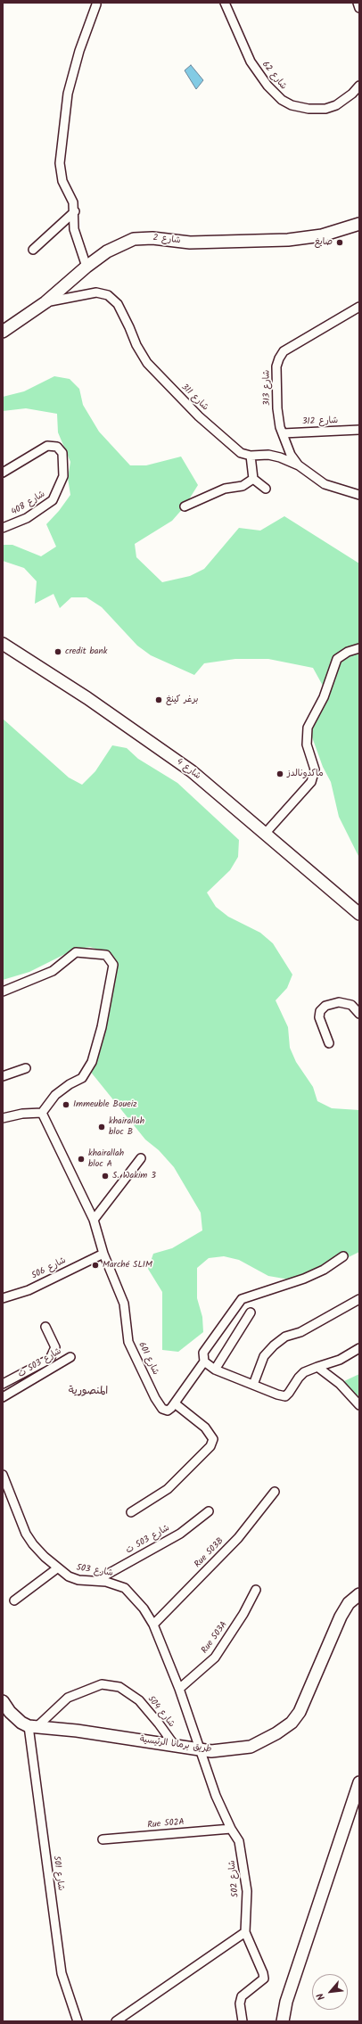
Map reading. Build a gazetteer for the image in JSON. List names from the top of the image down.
{
  "streets": {
    "street": [
      "شارع 62",
      "شارع 2",
      "شارع 313",
      "شارع 311",
      "شارع 312",
      "شارع 408",
      "شارع 4",
      "شارع 506",
      "شارع 601",
      "شارع 503 ث",
      "شارع 503 ت",
      "Rue 503B",
      "شارع 503",
      "Rue 503A",
      "شارع 504",
      "طريق برمانا الرئيسية",
      "Rue 502A",
      "شارع 501",
      "شارع 502"
    ]
  },
  "crossings": [
    ["شارع 2", "شارع 311"],
    ["شارع 313", "شارع 311"],
    ["شارع 313", "شارع 312"],
    ["شارع 506", "شارع 601"],
    ["شارع 503 ت", "شارع 503"],
    ["Rue 503B", "شارع 503"],
    ["شارع 503", "Rue 503A"],
    ["شارع 503", "طريق برمانا الرئيسية"],
    ["شارع 503", "شارع 502"],
    ["شارع 504", "طريق برمانا الرئيسية"],
    ["شارع 504", "شارع 501"],
    ["طريق برمانا الرئيسية", "شارع 501"],
    ["طريق برمانا الرئيسية", "شارع 502"],
    ["Rue 502A", "شارع 502"]
  ],
  "districts": ["المنصورية"],
  "places": [
    "صايغ",
    "credit bank",
    "برغر كينغ",
    "ماكدونالدز",
    "Immeuble Boueiz",
    "khairallah bloc B",
    "khairallah bloc A",
    "S. Wakim 3",
    "Marché SLIM"
  ],
  "north": "bottom left"
}
